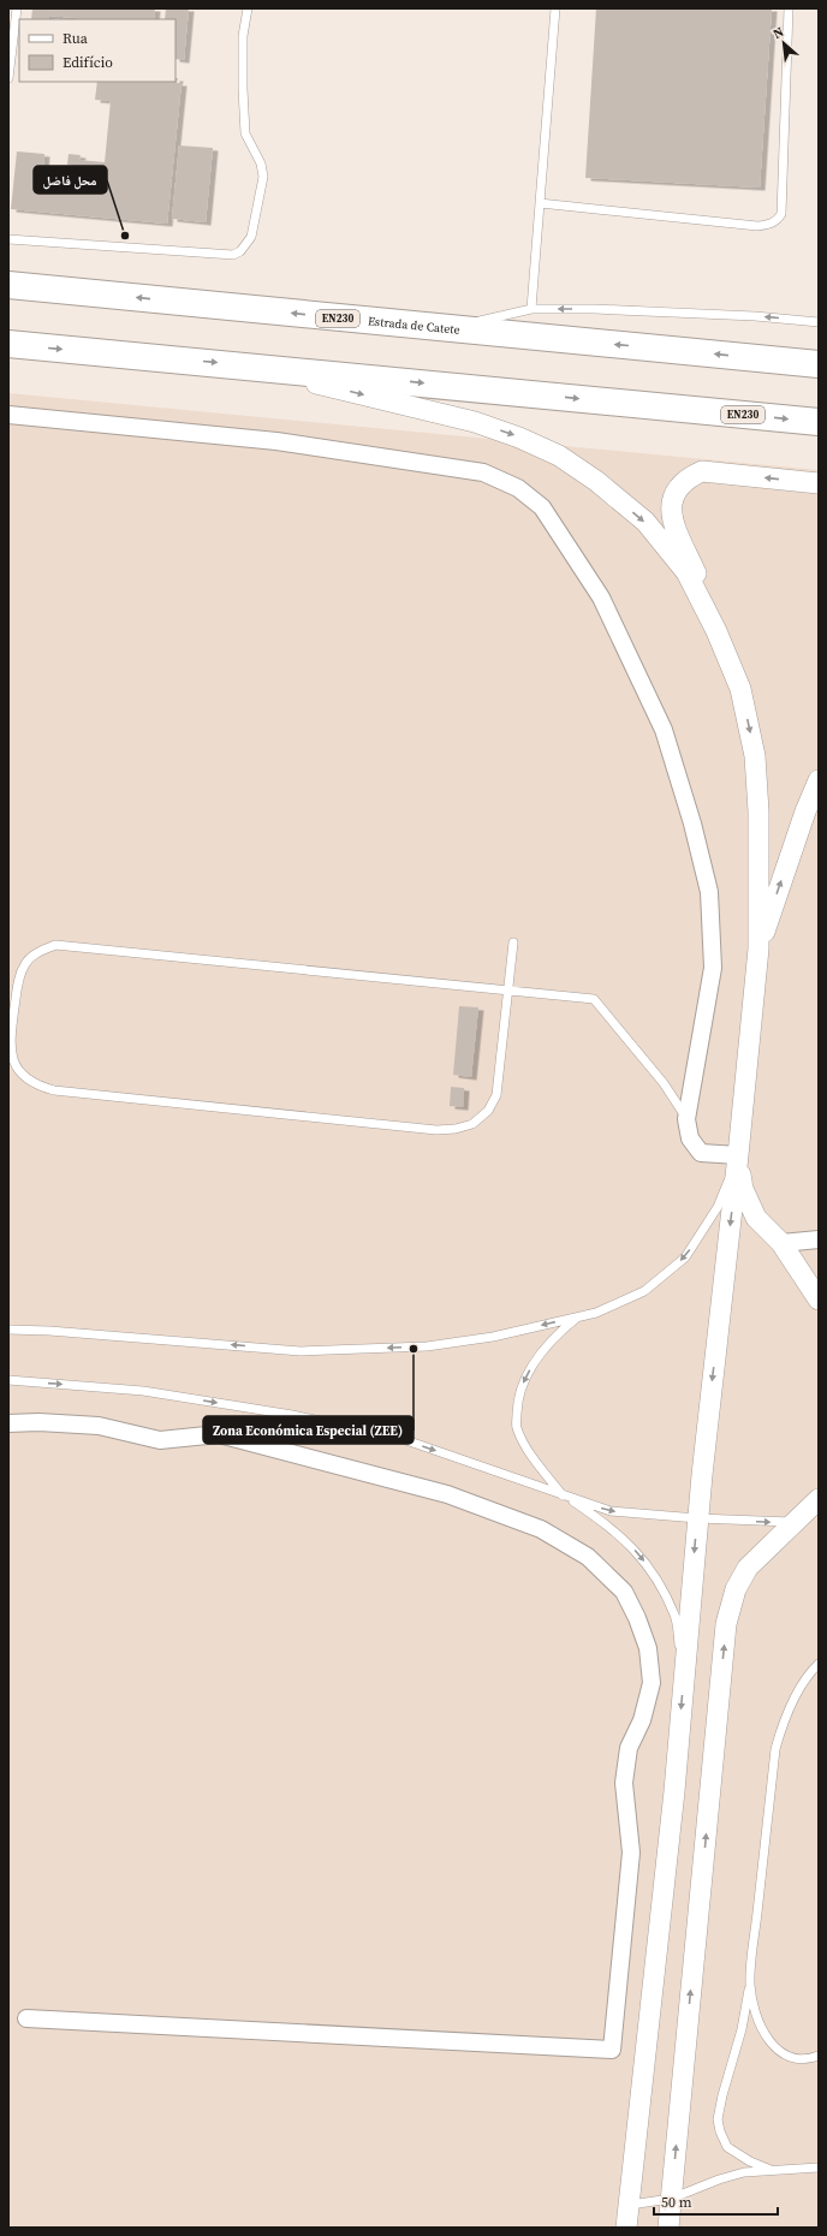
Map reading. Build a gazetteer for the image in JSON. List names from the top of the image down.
{
  "streets": {
    "highway": ["EN230", "Estrada de Catete"]
  },
  "places": ["محل فاضل", "Zona Económica Especial (ZEE)"],
  "legend": ["Rua", "Edifício"],
  "scale_bar": "50 m",
  "north": "top left"
}
